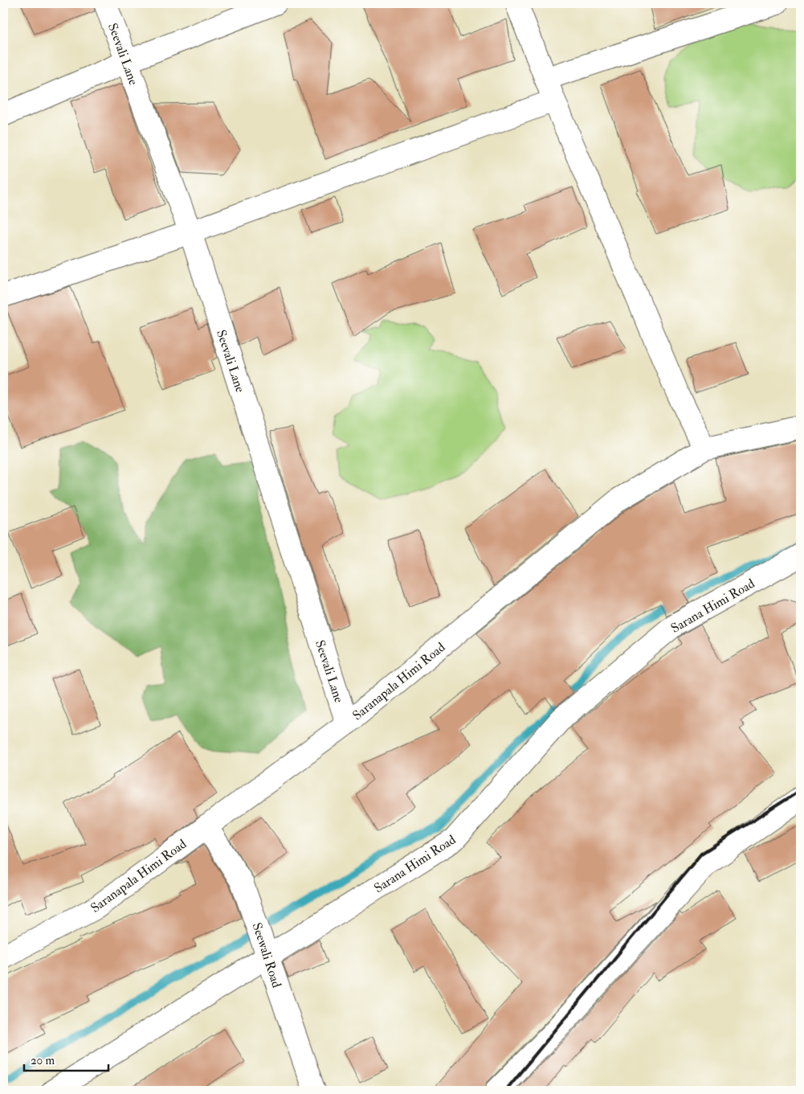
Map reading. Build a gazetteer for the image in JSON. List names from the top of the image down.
{
  "streets": {
    "street": [
      "Seevali Lane",
      "Sarana Himi Road",
      "Saranapala Himi Road",
      "Seewali Road"
    ]
  },
  "crossings": [
    ["Seevali Lane", "Saranapala Himi Road"],
    ["Sarana Himi Road", "Seewali Road"],
    ["Saranapala Himi Road", "Seewali Road"]
  ],
  "scale_bar": "20 m"
}
